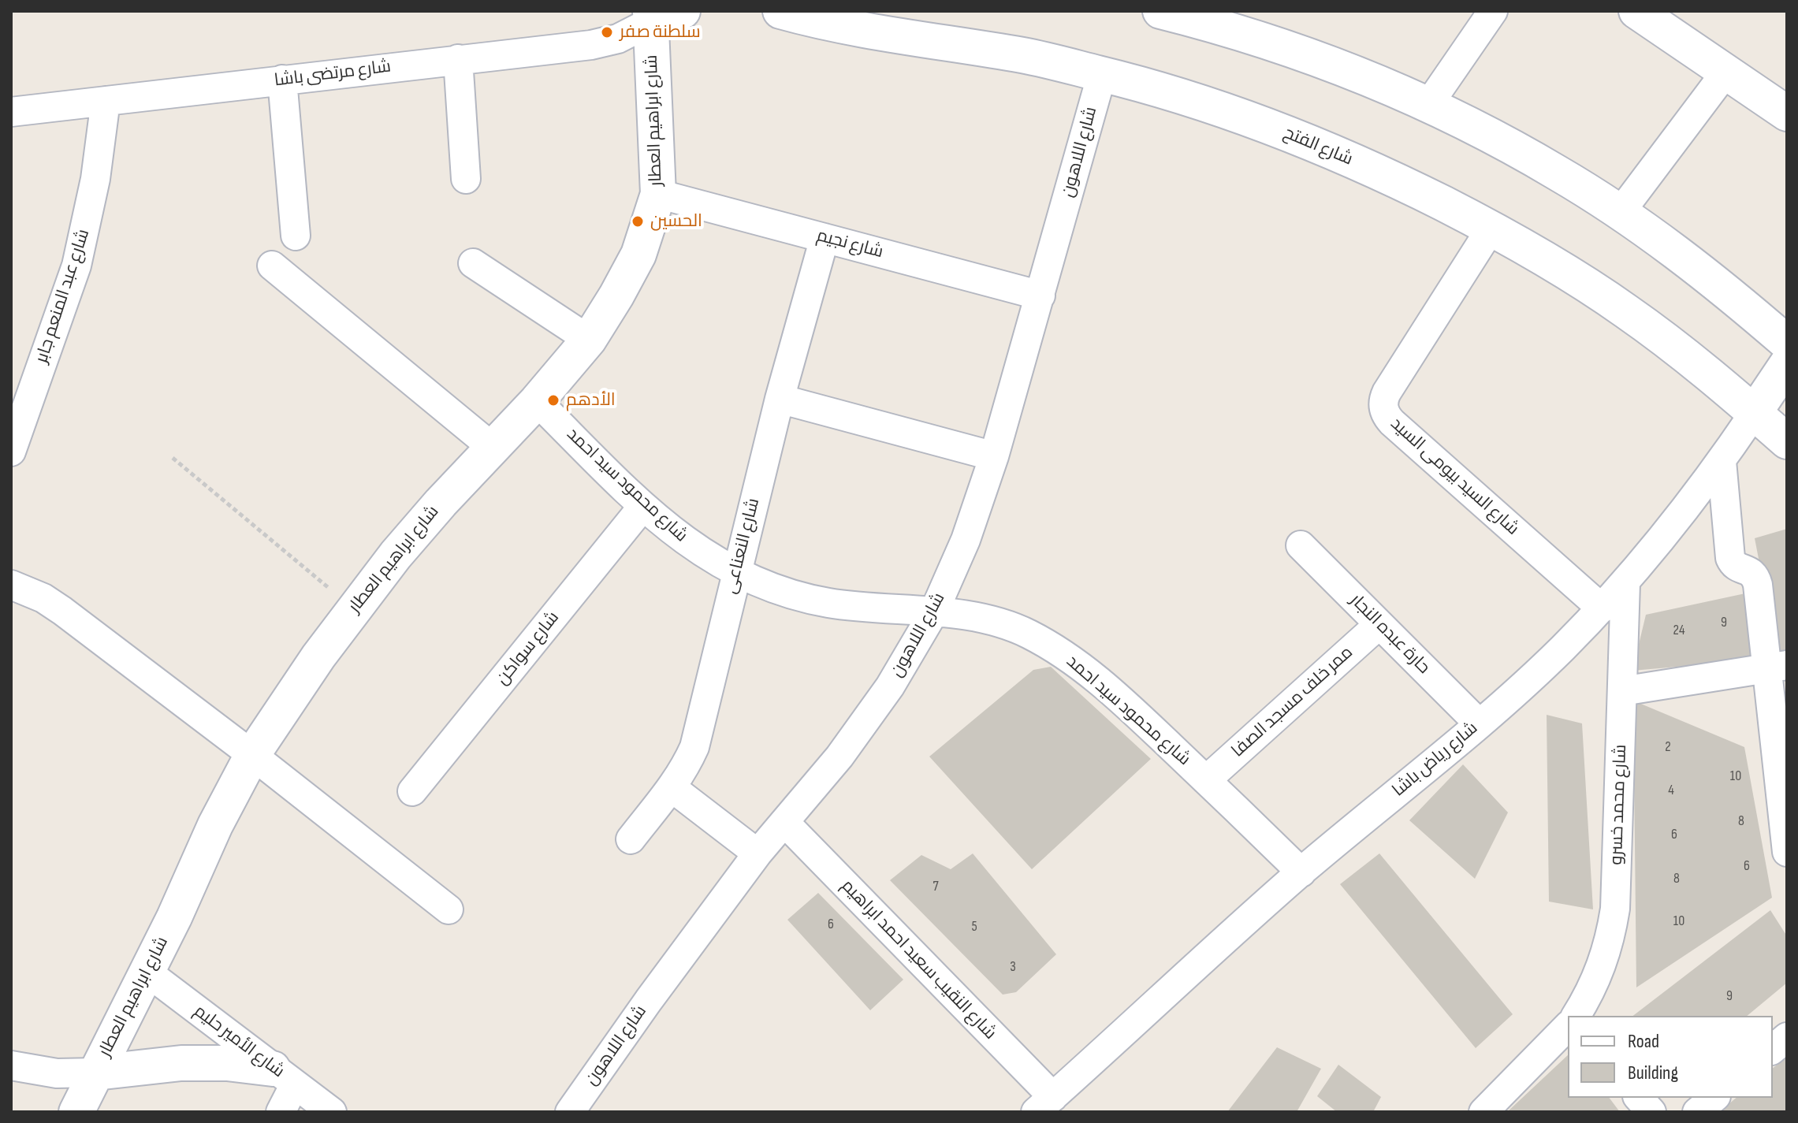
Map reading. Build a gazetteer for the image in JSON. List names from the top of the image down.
{
  "streets": {
    "street": [
      "شارع مرتضى باشا",
      "شارع ابراهيم العطار",
      "شارع الفتح",
      "شارع اللاهون",
      "شارع نجيم",
      "شارع عبد المنعم جابر",
      "شارع السيد بيومى السيد",
      "شارع محمود سيد احمد",
      "شارع النعناعى",
      "حارة عبده النجار",
      "شارع سواكن",
      "ممر خلف مسجد الصفا",
      "شارع رياض باشا",
      "شارع محمد خسرو",
      "شارع النقيب سعيد احمد ابراهيم",
      "شارع الأمير حليم"
    ]
  },
  "crossings": [
    ["شارع مرتضى باشا", "شارع ابراهيم العطار"],
    ["شارع مرتضى باشا", "شارع عبد المنعم جابر"],
    ["شارع ابراهيم العطار", "شارع نجيم"],
    ["شارع ابراهيم العطار", "شارع محمود سيد احمد"],
    ["شارع ابراهيم العطار", "شارع الأمير حليم"],
    ["شارع الفتح", "شارع اللاهون"],
    ["شارع الفتح", "شارع السيد بيومى السيد"],
    ["شارع الفتح", "شارع رياض باشا"],
    ["شارع اللاهون", "شارع نجيم"],
    ["شارع اللاهون", "شارع محمود سيد احمد"],
    ["شارع اللاهون", "شارع النقيب سعيد احمد ابراهيم"],
    ["شارع نجيم", "شارع النعناعى"],
    ["شارع السيد بيومى السيد", "شارع رياض باشا"],
    ["شارع محمود سيد احمد", "شارع النعناعى"],
    ["شارع محمود سيد احمد", "شارع سواكن"],
    ["شارع محمود سيد احمد", "ممر خلف مسجد الصفا"],
    ["شارع محمود سيد احمد", "شارع رياض باشا"],
    ["حارة عبده النجار", "ممر خلف مسجد الصفا"],
    ["حارة عبده النجار", "شارع رياض باشا"],
    ["شارع رياض باشا", "شارع محمد خسرو"],
    ["شارع رياض باشا", "شارع النقيب سعيد احمد ابراهيم"]
  ],
  "places": ["سلطنة صفر", "الحسين", "الأدهم"],
  "house_numbers": [
    "9",
    "24",
    "2",
    "10",
    "4",
    "8",
    "6",
    "6",
    "8",
    "7",
    "10",
    "6",
    "5",
    "3",
    "9"
  ],
  "legend": ["Road", "Building"]
}
